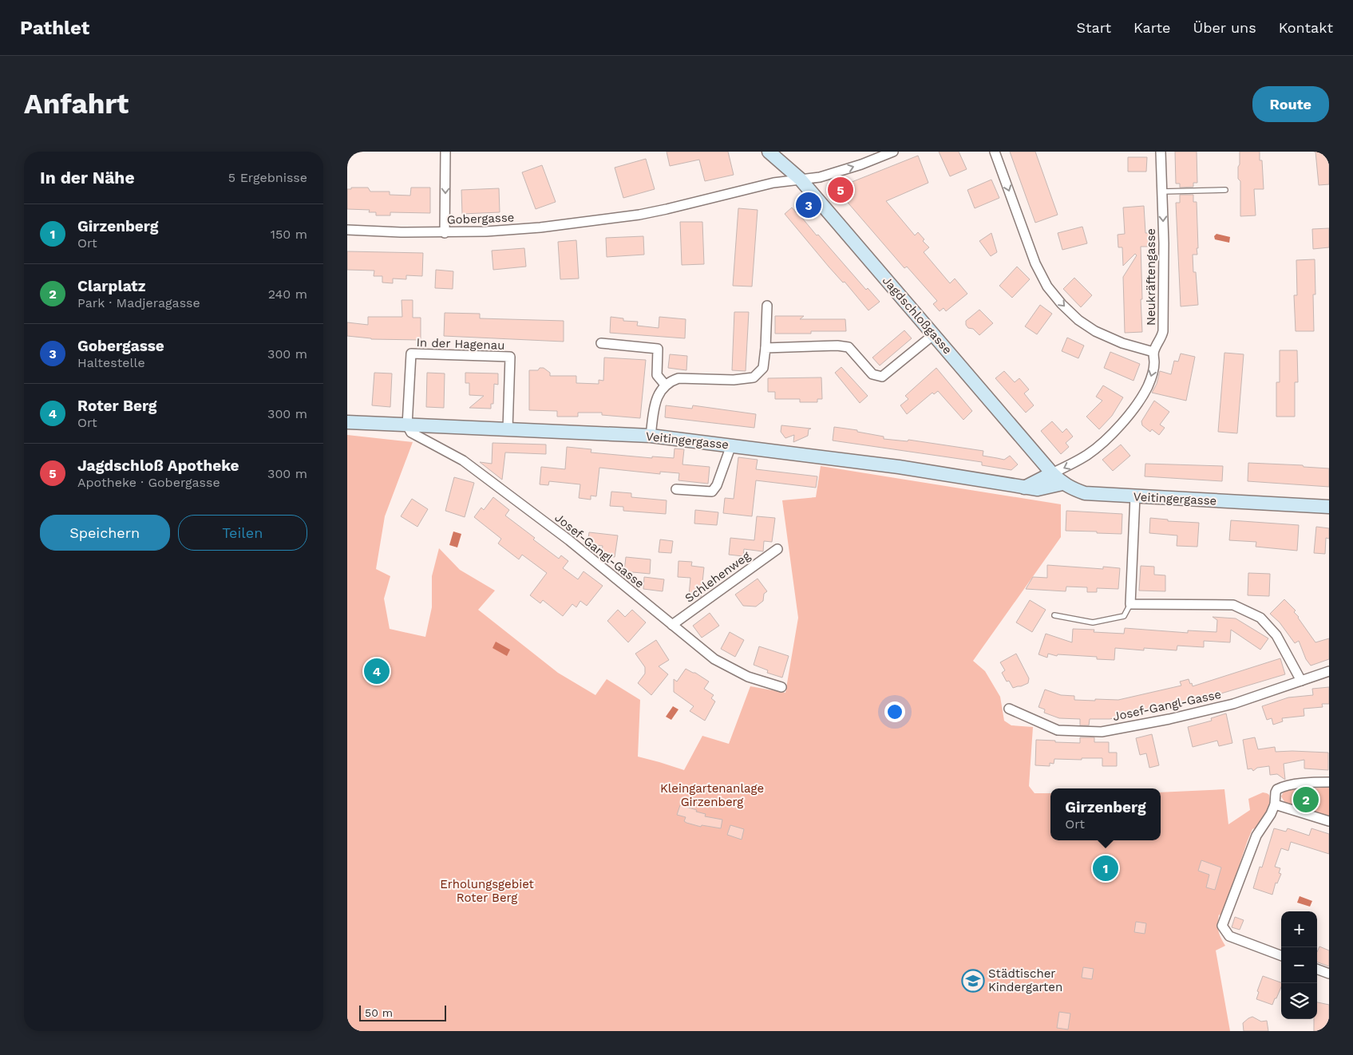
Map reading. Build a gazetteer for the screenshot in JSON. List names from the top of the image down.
{
  "streets": {
    "street": [
      "Gobergasse",
      "Neukräftengasse",
      "Jagdschloßgasse",
      "In der Hagenau",
      "Veitingergasse",
      "Josef-Gangl-Gasse",
      "Schlehenweg"
    ]
  },
  "crossings": [
    ["Gobergasse", "Jagdschloßgasse"],
    ["Neukräftengasse", "Jagdschloßgasse"],
    ["Jagdschloßgasse", "Veitingergasse"],
    ["In der Hagenau", "Veitingergasse"],
    ["In der Hagenau", "Josef-Gangl-Gasse"],
    ["Veitingergasse", "Josef-Gangl-Gasse"],
    ["Josef-Gangl-Gasse", "Schlehenweg"]
  ],
  "one_way": ["Neukräftengasse"],
  "parks": ["Kleingartenanlage Girzenberg", "Erholungsgebiet Roter Berg"],
  "places": {
    "school or university": ["Städtischer Kindergarten"]
  },
  "scale_bar": "50 m",
  "page": {
    "header": "Pathlet",
    "nav": [
      "Start",
      "Karte",
      "Über uns",
      "Kontakt"
    ],
    "buttons": [
      "Route",
      ["Speichern", "Teilen"]
    ],
    "title": "Anfahrt",
    "heading": ["In der Nähe", "5 Ergebnisse"],
    "pins": [
      "5",
      "3",
      "4",
      "2",
      "1"
    ],
    "list": [
      {
        "mark": "1",
        "name": "Girzenberg",
        "note": "Ort",
        "value": "150 m"
      },
      {
        "mark": "2",
        "name": "Clarplatz",
        "note": "Park · Madjeragasse",
        "value": "240 m"
      },
      {
        "mark": "3",
        "name": "Gobergasse",
        "note": "Haltestelle",
        "value": "300 m"
      },
      {
        "mark": "4",
        "name": "Roter Berg",
        "note": "Ort",
        "value": "300 m"
      },
      {
        "mark": "5",
        "name": "Jagdschloß Apotheke",
        "note": "Apotheke · Gobergasse",
        "value": "300 m"
      }
    ],
    "popup": ["Girzenberg", "Ort"],
    "map_buttons": ["+", "−"],
    "scale": "50 m"
  }
}
